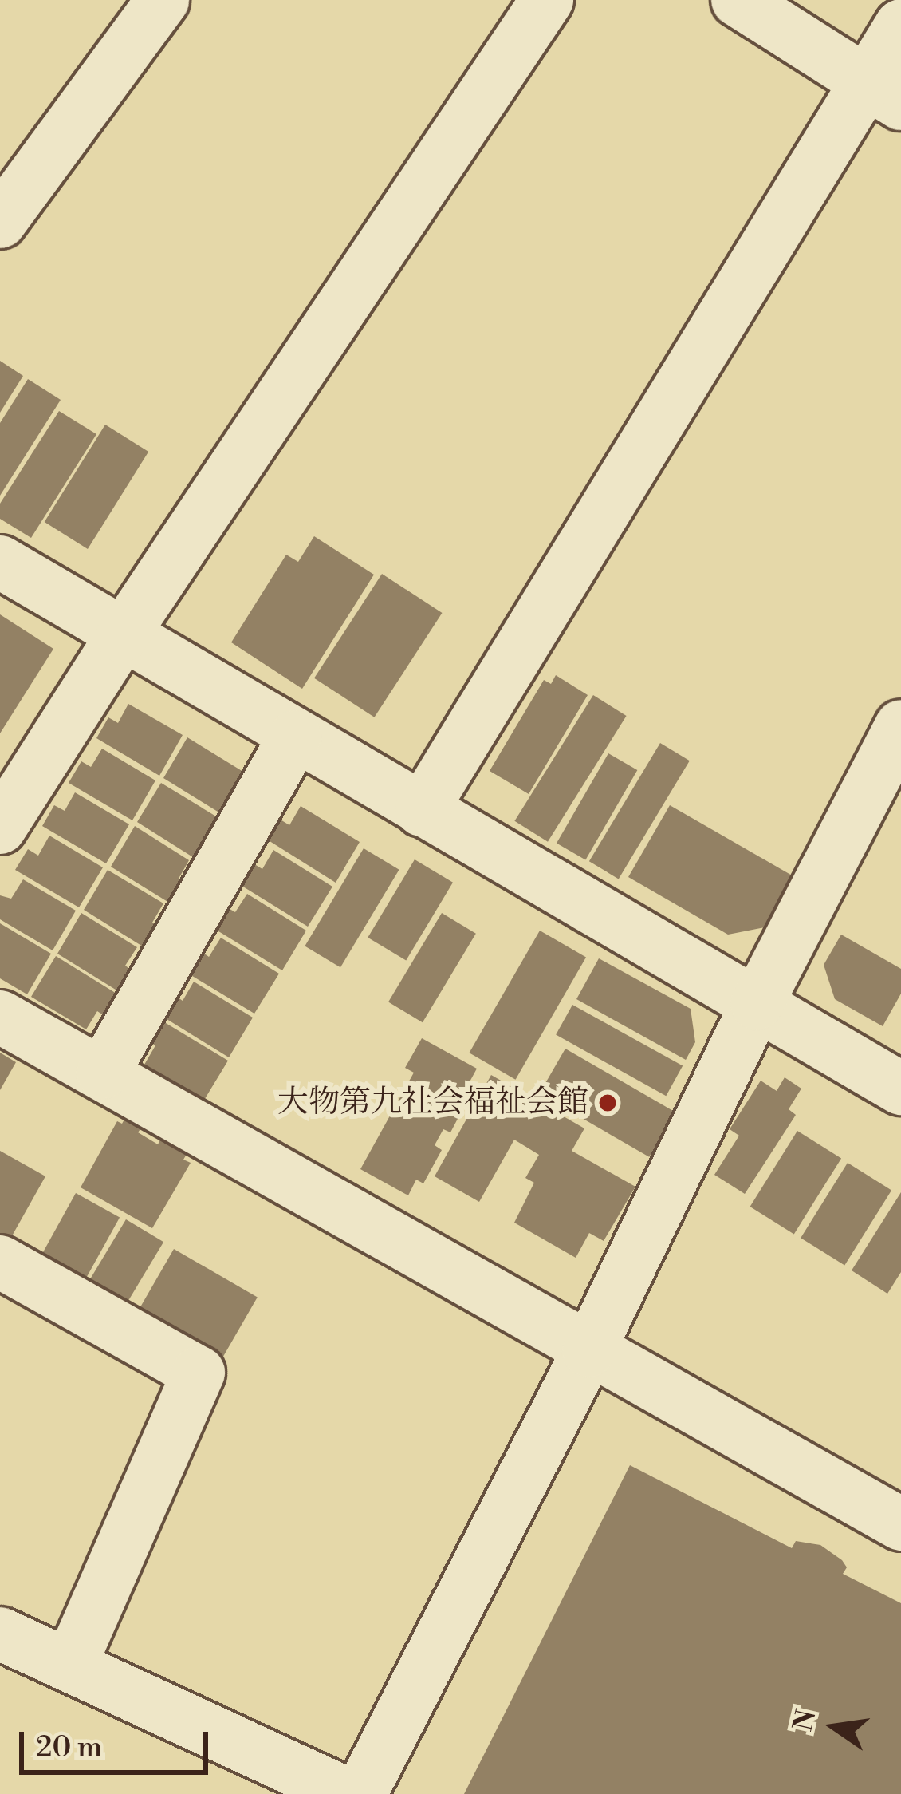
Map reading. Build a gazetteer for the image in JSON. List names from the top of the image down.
{
  "places": ["大物第九社会福祉会館"],
  "scale_bar": "20 m",
  "north": "left"
}
